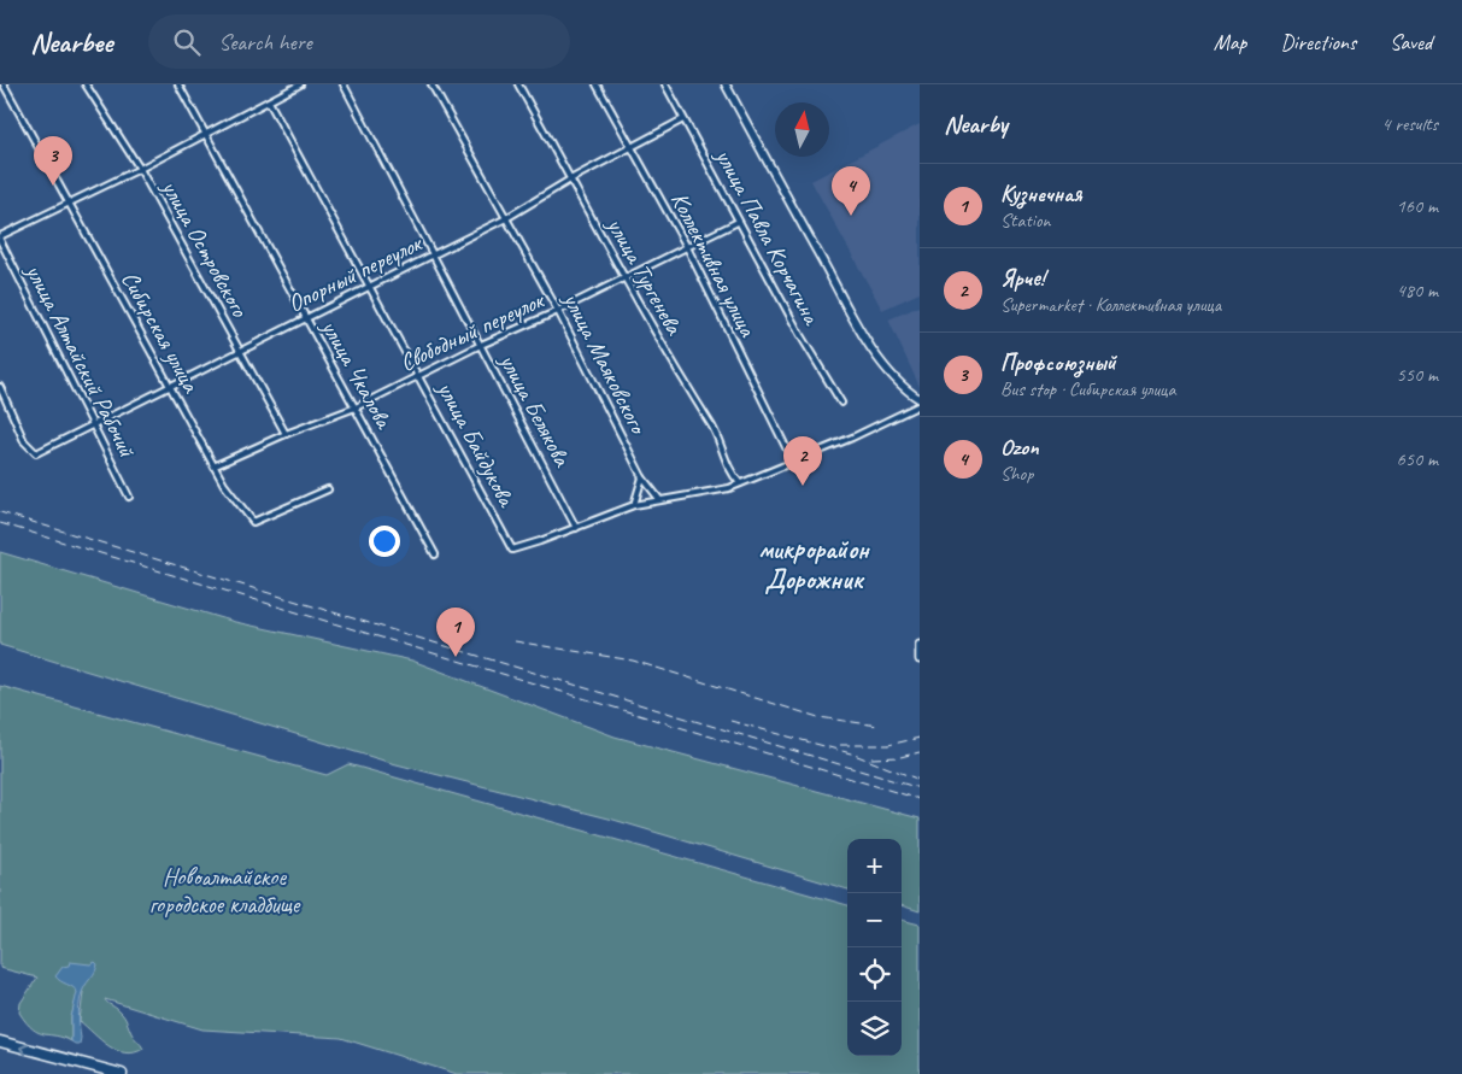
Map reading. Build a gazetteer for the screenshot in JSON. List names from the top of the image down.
{
  "streets": {
    "street": [
      "улица Павла Корчагина",
      "улица Островского",
      "Коллективная улица",
      "Опорный переулок",
      "улица Тургенева",
      "Сибирская улица",
      "Свободный переулок",
      "улица Алтайский Рабочий",
      "улица Маяковского",
      "улица Чкалова",
      "улица Белякова",
      "улица Байдукова"
    ]
  },
  "crossings": [
    ["улица Павла Корчагина", "Опорный переулок"],
    ["улица Павла Корчагина", "Свободный переулок"],
    ["улица Островского", "Опорный переулок"],
    ["улица Островского", "Свободный переулок"],
    ["Коллективная улица", "Опорный переулок"],
    ["Коллективная улица", "Свободный переулок"],
    ["Опорный переулок", "улица Тургенева"],
    ["Опорный переулок", "Сибирская улица"],
    ["Опорный переулок", "улица Алтайский Рабочий"],
    ["Опорный переулок", "улица Маяковского"],
    ["Опорный переулок", "улица Чкалова"],
    ["Опорный переулок", "улица Белякова"],
    ["Опорный переулок", "улица Байдукова"],
    ["улица Тургенева", "Свободный переулок"],
    ["Сибирская улица", "Свободный переулок"],
    ["Свободный переулок", "улица Маяковского"],
    ["Свободный переулок", "улица Чкалова"],
    ["Свободный переулок", "улица Белякова"],
    ["Свободный переулок", "улица Байдукова"],
    ["улица Белякова", "улица Байдукова"]
  ],
  "districts": ["микрорайон Дорожник"],
  "parks": ["Новоалтайское городское кладбище"],
  "north": "top",
  "page": {
    "header": "Nearbee",
    "search": "Search here",
    "nav": ["Map", "Directions", "Saved"],
    "heading": ["Nearby", "4 results"],
    "pins": [
      "3",
      "4",
      "2",
      "1"
    ],
    "list": [
      {
        "mark": "1",
        "name": "Кузнечная",
        "note": "Station",
        "value": "160 m"
      },
      {
        "mark": "2",
        "name": "Ярче!",
        "note": "Supermarket · Коллективная улица",
        "value": "480 m"
      },
      {
        "mark": "3",
        "name": "Профсоюзный",
        "note": "Bus stop · Сибирская улица",
        "value": "550 m"
      },
      {
        "mark": "4",
        "name": "Ozon",
        "note": "Shop",
        "value": "650 m"
      }
    ],
    "map_buttons": ["+", "−"]
  }
}
